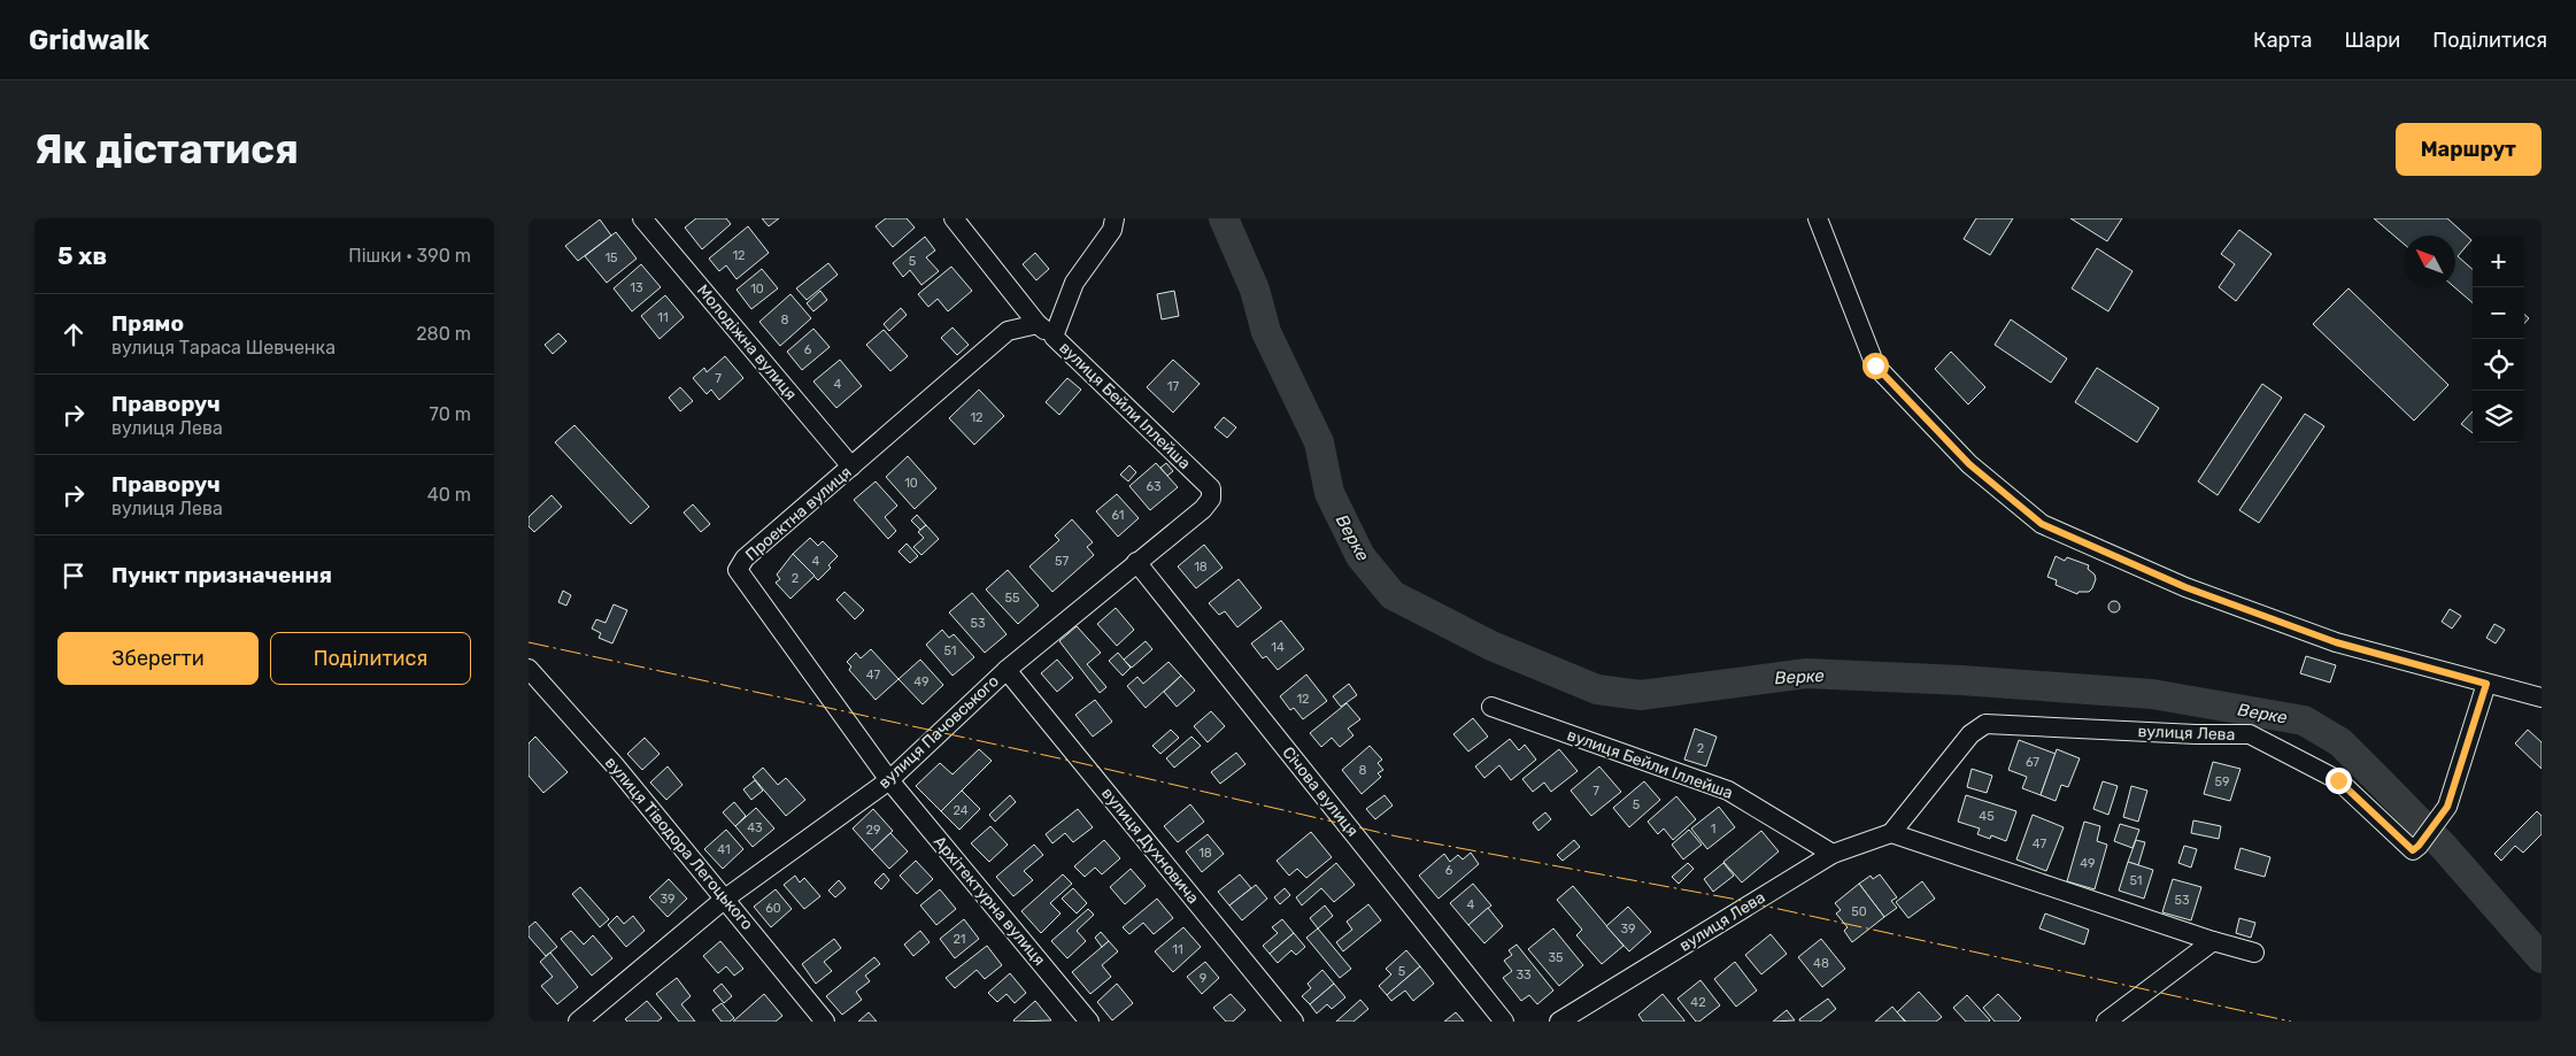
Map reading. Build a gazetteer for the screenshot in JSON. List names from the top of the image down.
{
  "streets": {
    "street": [
      "Молодіжна вулиця",
      "вулиця Бейли Іллейша",
      "Проектна вулиця",
      "вулиця Пачовського",
      "вулиця Лева",
      "Січова вулиця",
      "вулиця Тіводора Легоцького",
      "вулиця Духновича",
      "Архітектурна вулиця"
    ]
  },
  "crossings": [
    ["Молодіжна вулиця", "Проектна вулиця"],
    ["вулиця Бейли Іллейша", "вулиця Пачовського"],
    ["вулиця Бейли Іллейша", "вулиця Лева"],
    ["Проектна вулиця", "вулиця Пачовського"],
    ["Проектна вулиця", "Архітектурна вулиця"],
    ["вулиця Пачовського", "Січова вулиця"],
    ["вулиця Пачовського", "вулиця Тіводора Легоцького"],
    ["вулиця Пачовського", "вулиця Духновича"],
    ["вулиця Пачовського", "Архітектурна вулиця"]
  ],
  "water": ["Верке"],
  "house_numbers": [
    "12",
    "15",
    "5",
    "13",
    "10",
    "11",
    "8",
    "6",
    "7",
    "4",
    "17",
    "12",
    "10",
    "63",
    "61",
    "4",
    "57",
    "18",
    "2",
    "55",
    "53",
    "14",
    "51",
    "47",
    "49",
    "12",
    "2",
    "67",
    "8",
    "59",
    "7",
    "5",
    "24",
    "45",
    "43",
    "1",
    "29",
    "47",
    "41",
    "18",
    "49",
    "6",
    "51",
    "39",
    "53",
    "4",
    "60",
    "50",
    "39",
    "21",
    "11",
    "35",
    "48",
    "5",
    "33",
    "9",
    "42"
  ],
  "north": "top left",
  "page": {
    "header": "Gridwalk",
    "nav": ["Карта", "Шари", "Поділитися"],
    "buttons": [
      "Маршрут",
      ["Зберегти", "Поділитися"]
    ],
    "title": "Як дістатися",
    "heading": ["5 хв", "Пішки · 390 m"],
    "map_buttons": ["+", "−"],
    "list": [
      ["Прямо", "вулиця Тараса Шевченка", "280 m"],
      ["Праворуч", "вулиця Лева", "70 m"],
      ["Праворуч", "вулиця Лева", "40 m"],
      "Пункт призначення"
    ]
  }
}
